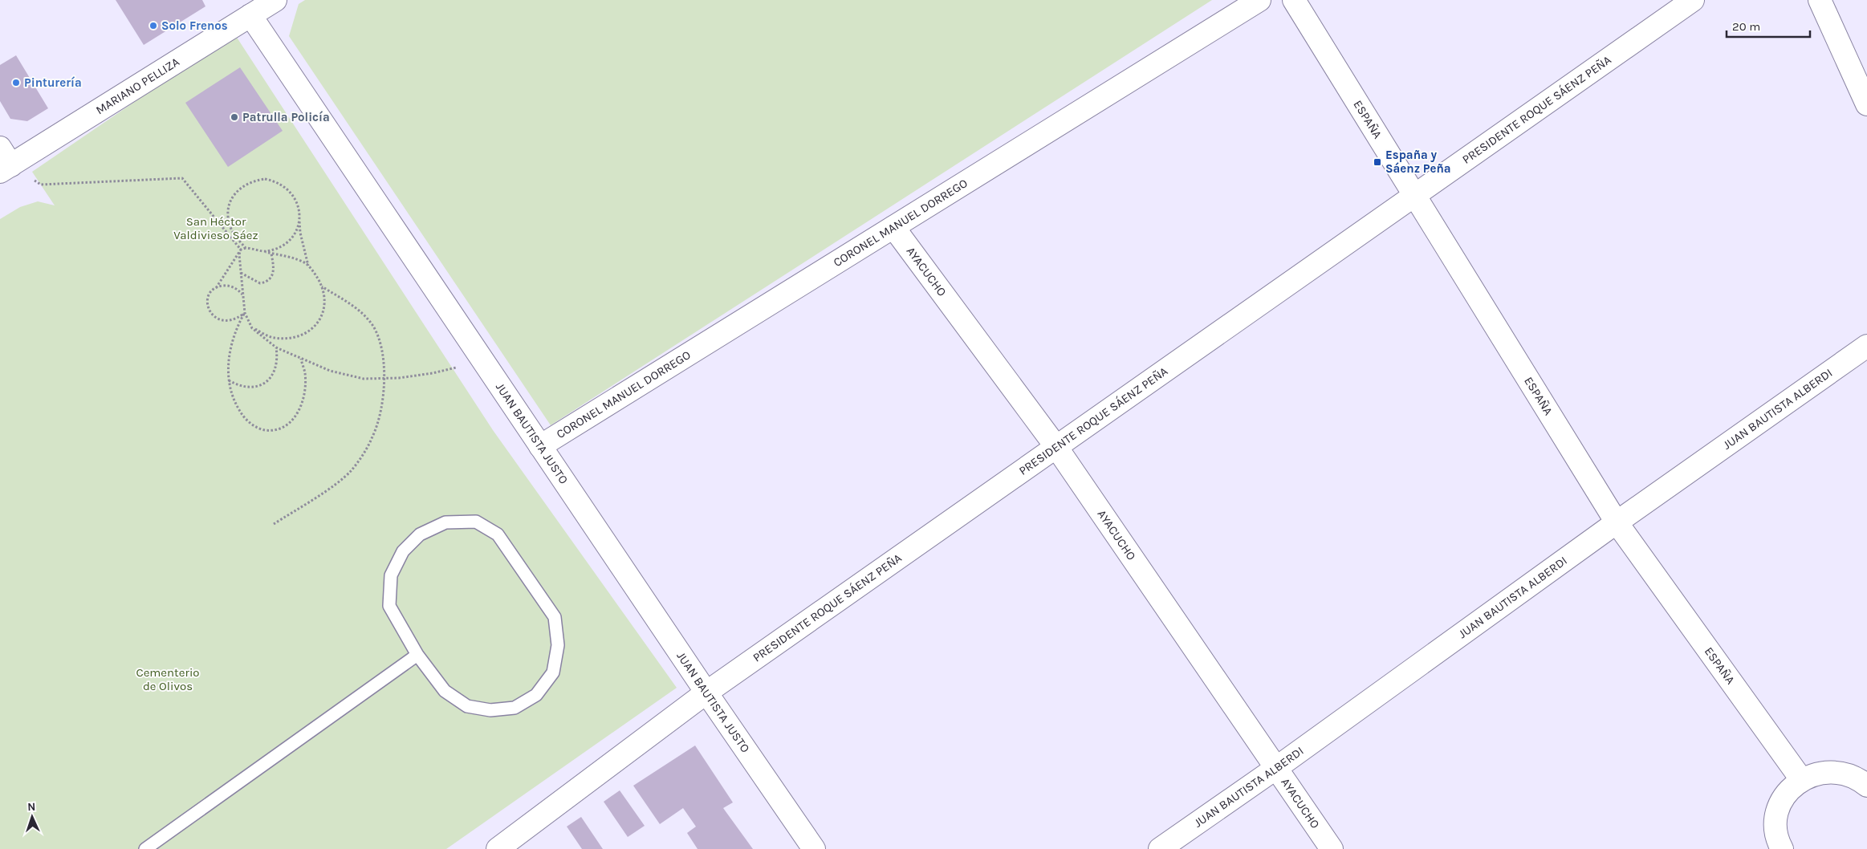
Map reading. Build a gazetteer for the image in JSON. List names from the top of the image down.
{
  "streets": {
    "street": [
      "MARIANO PELLIZA",
      "PRESIDENTE ROQUE SÁENZ PEÑA",
      "ESPAÑA",
      "CORONEL MANUEL DORREGO",
      "AYACUCHO",
      "JUAN BAUTISTA ALBERDI",
      "JUAN BAUTISTA JUSTO"
    ]
  },
  "crossings": [
    ["MARIANO PELLIZA", "JUAN BAUTISTA JUSTO"],
    ["PRESIDENTE ROQUE SÁENZ PEÑA", "ESPAÑA"],
    ["PRESIDENTE ROQUE SÁENZ PEÑA", "AYACUCHO"],
    ["PRESIDENTE ROQUE SÁENZ PEÑA", "JUAN BAUTISTA JUSTO"],
    ["ESPAÑA", "JUAN BAUTISTA ALBERDI"],
    ["CORONEL MANUEL DORREGO", "AYACUCHO"],
    ["CORONEL MANUEL DORREGO", "JUAN BAUTISTA JUSTO"],
    ["AYACUCHO", "JUAN BAUTISTA ALBERDI"]
  ],
  "parks": ["San Héctor Valdivieso Sáez", "Cementerio de Olivos"],
  "places": {
    "other": ["Solo Frenos", "Pinturería", "Patrulla Policía"],
    "transit": ["España y Sáenz Peña"]
  },
  "scale_bar": "20 m",
  "north": "top"
}
